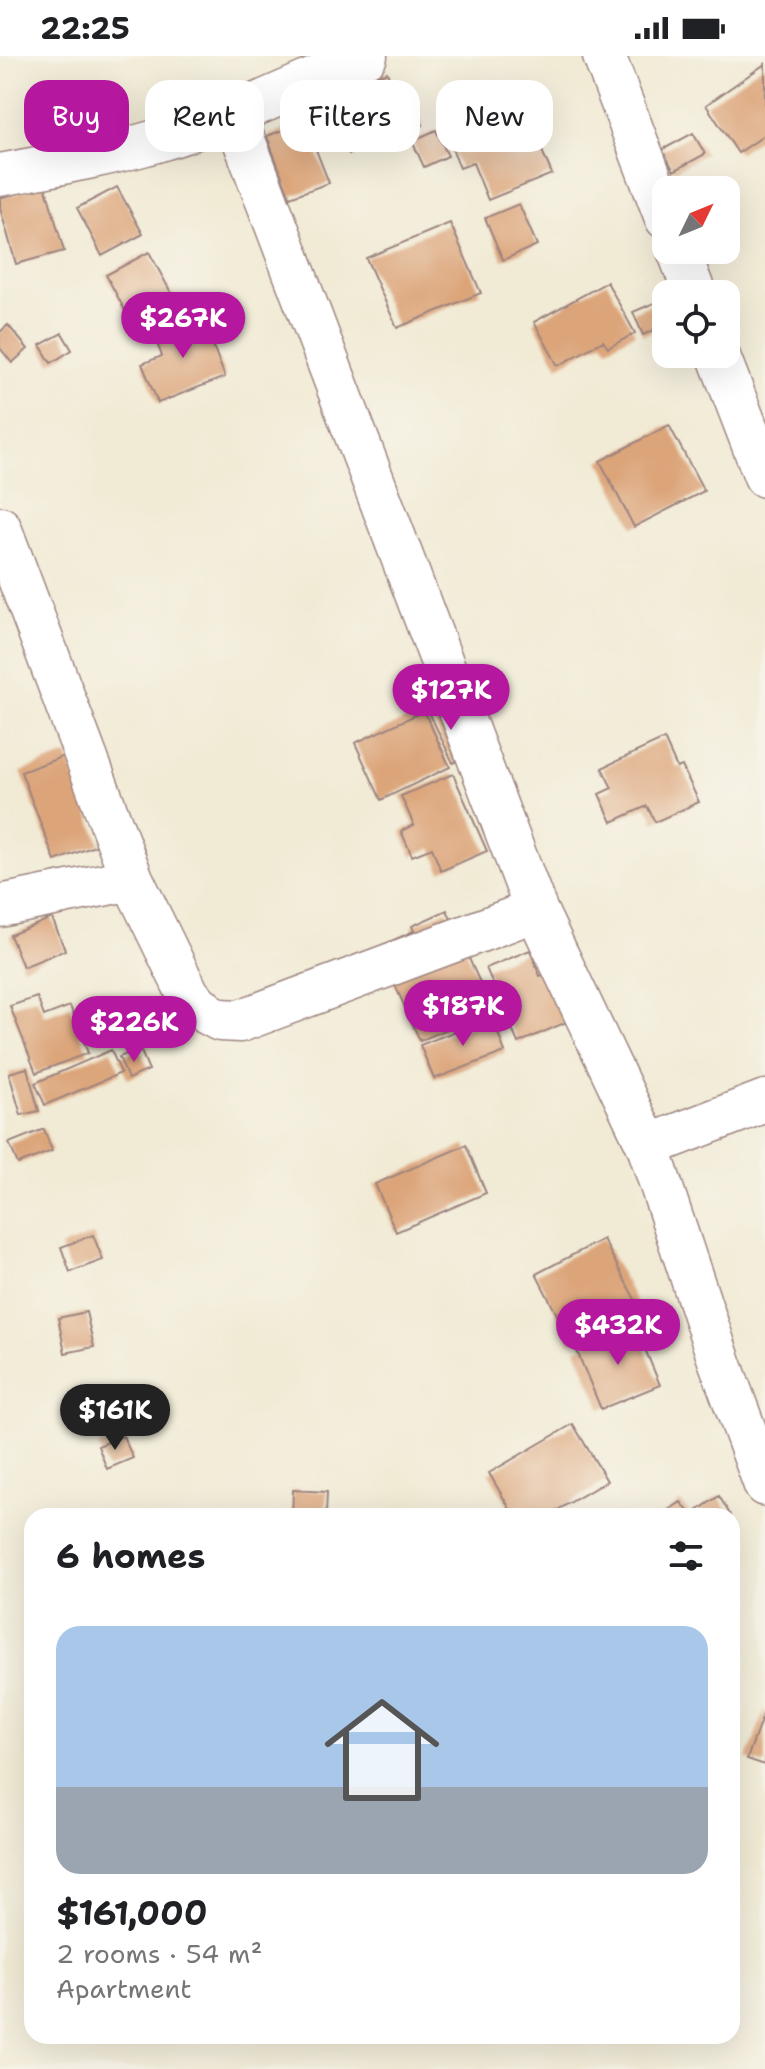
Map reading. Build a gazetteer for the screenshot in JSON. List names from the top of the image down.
{
  "north": "top right",
  "page": {
    "status": "22:25",
    "chip": [
      "Buy",
      "Rent",
      "Filters",
      "New"
    ],
    "price": [
      "$267K",
      "$127K",
      "$187K",
      "$226K",
      "$432K",
      "$161K"
    ],
    "heading": "6 homes",
    "list": [
      {
        "name": "$161,000",
        "note": "2 rooms · 54 m² · Apartment"
      }
    ]
  }
}
